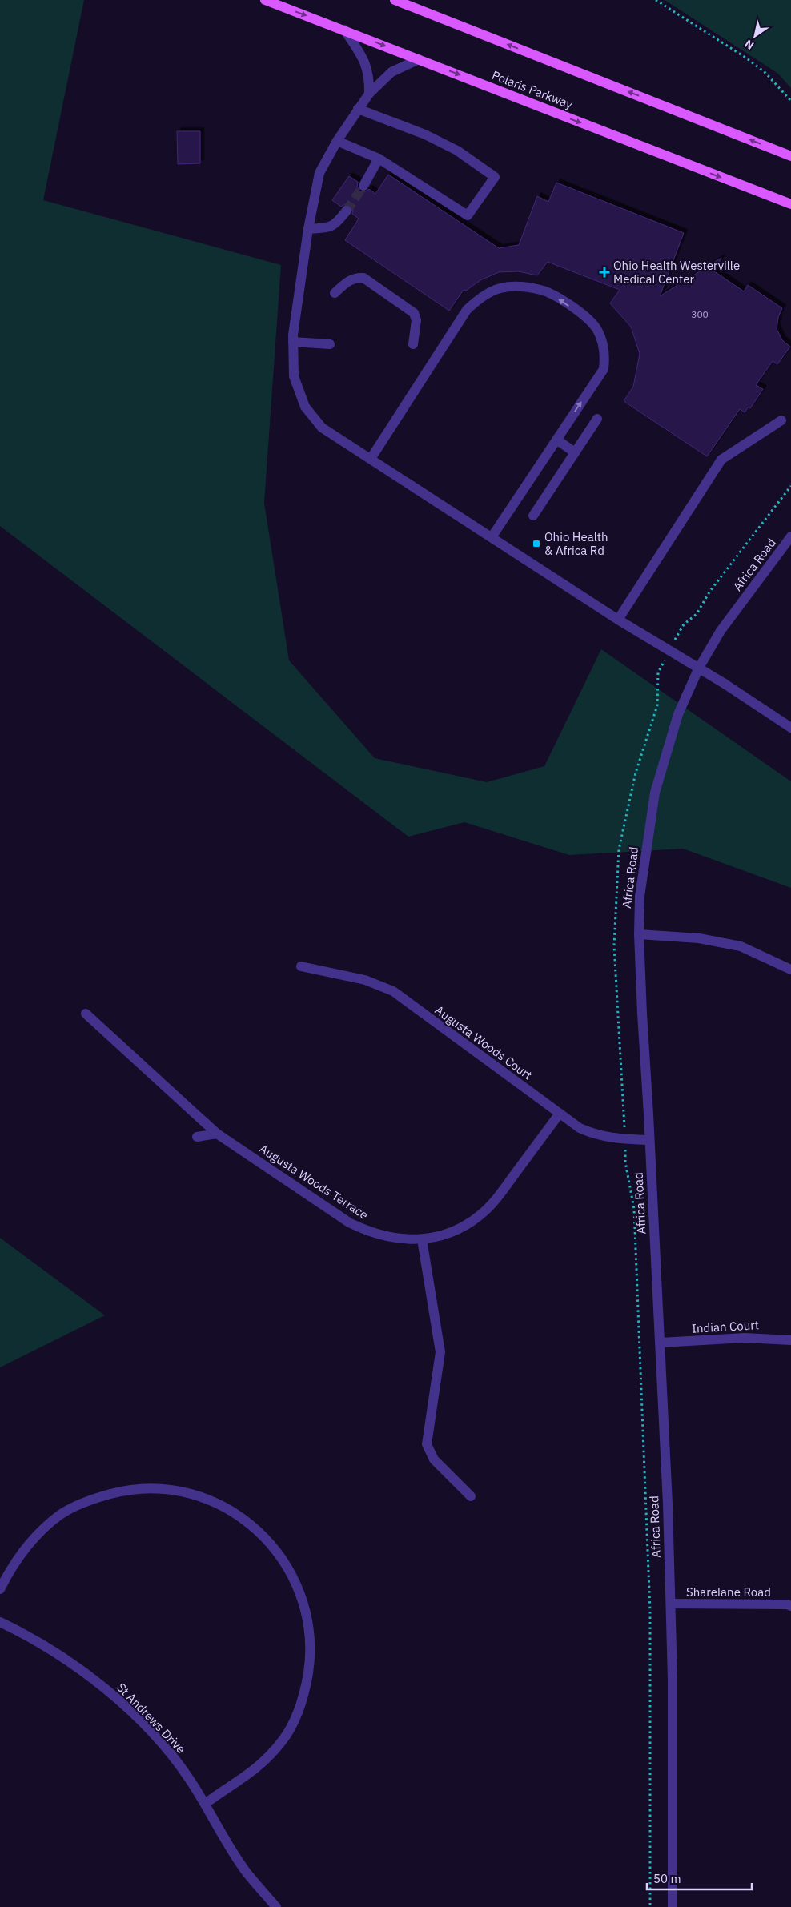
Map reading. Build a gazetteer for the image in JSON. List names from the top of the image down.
{
  "streets": {
    "main road": ["Polaris Parkway"],
    "street": [
      "Africa Road",
      "Augusta Woods Court",
      "Augusta Woods Terrace",
      "Indian Court",
      "Sharelane Road",
      "St Andrews Drive"
    ]
  },
  "crossings": [
    ["Africa Road", "Augusta Woods Court"],
    ["Africa Road", "Indian Court"],
    ["Africa Road", "Sharelane Road"],
    ["Augusta Woods Court", "Augusta Woods Terrace"]
  ],
  "places": {
    "health": ["Ohio Health Westerville Medical Center"],
    "transit": ["Ohio Health & Africa Rd"]
  },
  "house_numbers": ["300"],
  "scale_bar": "50 m",
  "north": "bottom left"
}
